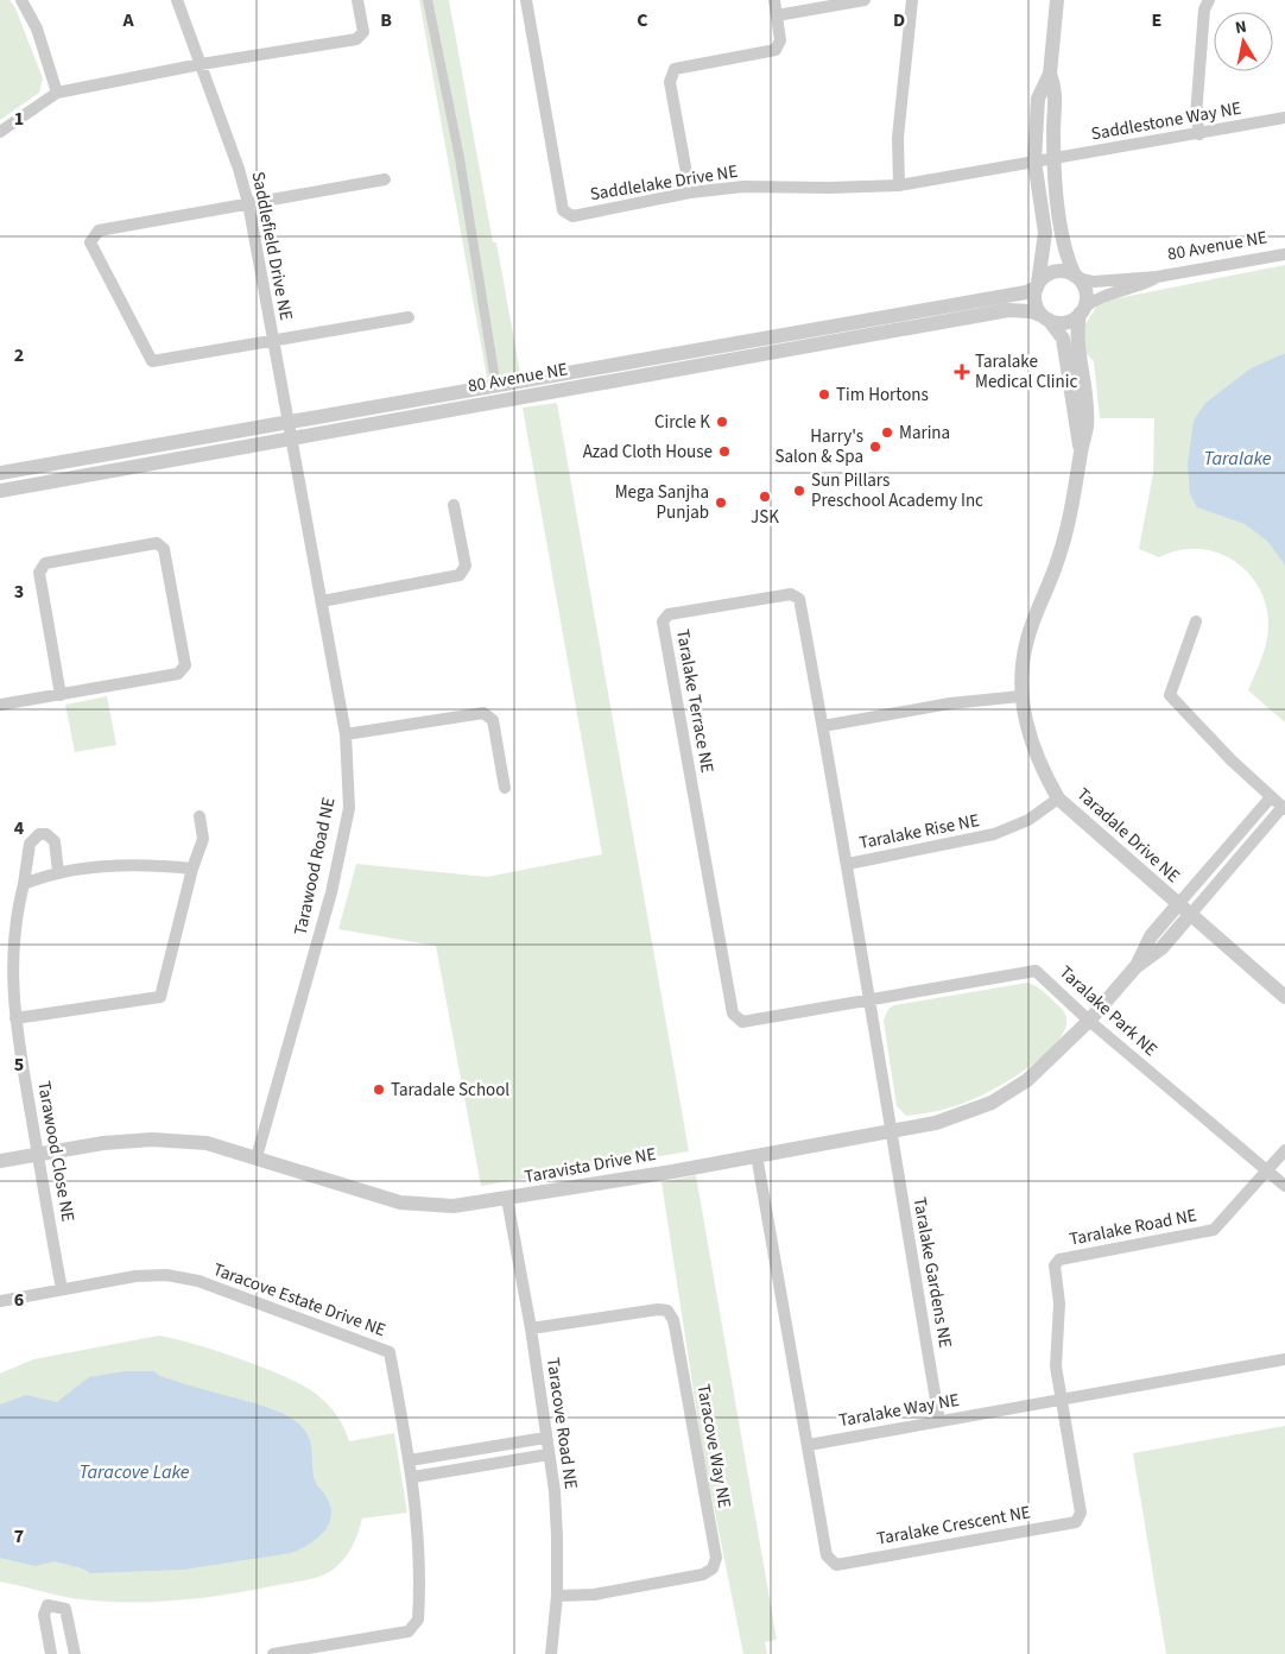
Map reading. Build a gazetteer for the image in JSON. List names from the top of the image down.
{
  "streets": {
    "street": [
      "Saddlestone Way NE",
      "Saddlelake Drive NE",
      "Saddlefield Drive NE",
      "80 Avenue NE",
      "Taralake Terrace NE",
      "Taralake Rise NE",
      "Taradale Drive NE",
      "Tarawood Road NE",
      "Taralake Park NE",
      "Tarawood Close NE",
      "Taravista Drive NE",
      "Taralake Road NE",
      "Taralake Gardens NE",
      "Taracove Estate Drive NE",
      "Taralake Way NE",
      "Taracove Road NE",
      "Taracove Way NE",
      "Taralake Crescent NE"
    ]
  },
  "crossings": [
    ["Saddlestone Way NE", "Saddlelake Drive NE"],
    ["Saddlefield Drive NE", "80 Avenue NE"],
    ["Saddlefield Drive NE", "Tarawood Road NE"],
    ["80 Avenue NE", "Taradale Drive NE"],
    ["80 Avenue NE", "Tarawood Road NE"],
    ["Taralake Terrace NE", "Taralake Rise NE"],
    ["Taralake Terrace NE", "Taralake Park NE"],
    ["Taralake Terrace NE", "Taravista Drive NE"],
    ["Taralake Terrace NE", "Taralake Gardens NE"],
    ["Taralake Rise NE", "Taradale Drive NE"],
    ["Taradale Drive NE", "Taravista Drive NE"],
    ["Tarawood Road NE", "Taravista Drive NE"],
    ["Taralake Park NE", "Taravista Drive NE"],
    ["Taralake Park NE", "Taralake Road NE"],
    ["Tarawood Close NE", "Taravista Drive NE"],
    ["Tarawood Close NE", "Taracove Estate Drive NE"],
    ["Taravista Drive NE", "Taralake Gardens NE"],
    ["Taravista Drive NE", "Taracove Road NE"],
    ["Taralake Road NE", "Taralake Way NE"],
    ["Taralake Road NE", "Taralake Crescent NE"],
    ["Taralake Gardens NE", "Taralake Way NE"],
    ["Taralake Way NE", "Taralake Crescent NE"],
    ["Taracove Road NE", "Taracove Way NE"]
  ],
  "water": ["Taralake", "Taracove Lake"],
  "places": {
    "health": ["Taralake Medical Clinic"],
    "other": [
      "Tim Hortons",
      "Circle K",
      "Marina",
      "Harry's Salon & Spa",
      "Azad Cloth House",
      "Sun Pillars Preschool Academy Inc",
      "JSK",
      "Mega Sanjha Punjab",
      "Taradale School"
    ]
  },
  "north": "top",
  "grid": {
    "columns": [
      "A",
      "B",
      "C",
      "D",
      "E"
    ],
    "rows": [
      "1",
      "2",
      "3",
      "4",
      "5",
      "6",
      "7"
    ]
  }
}
